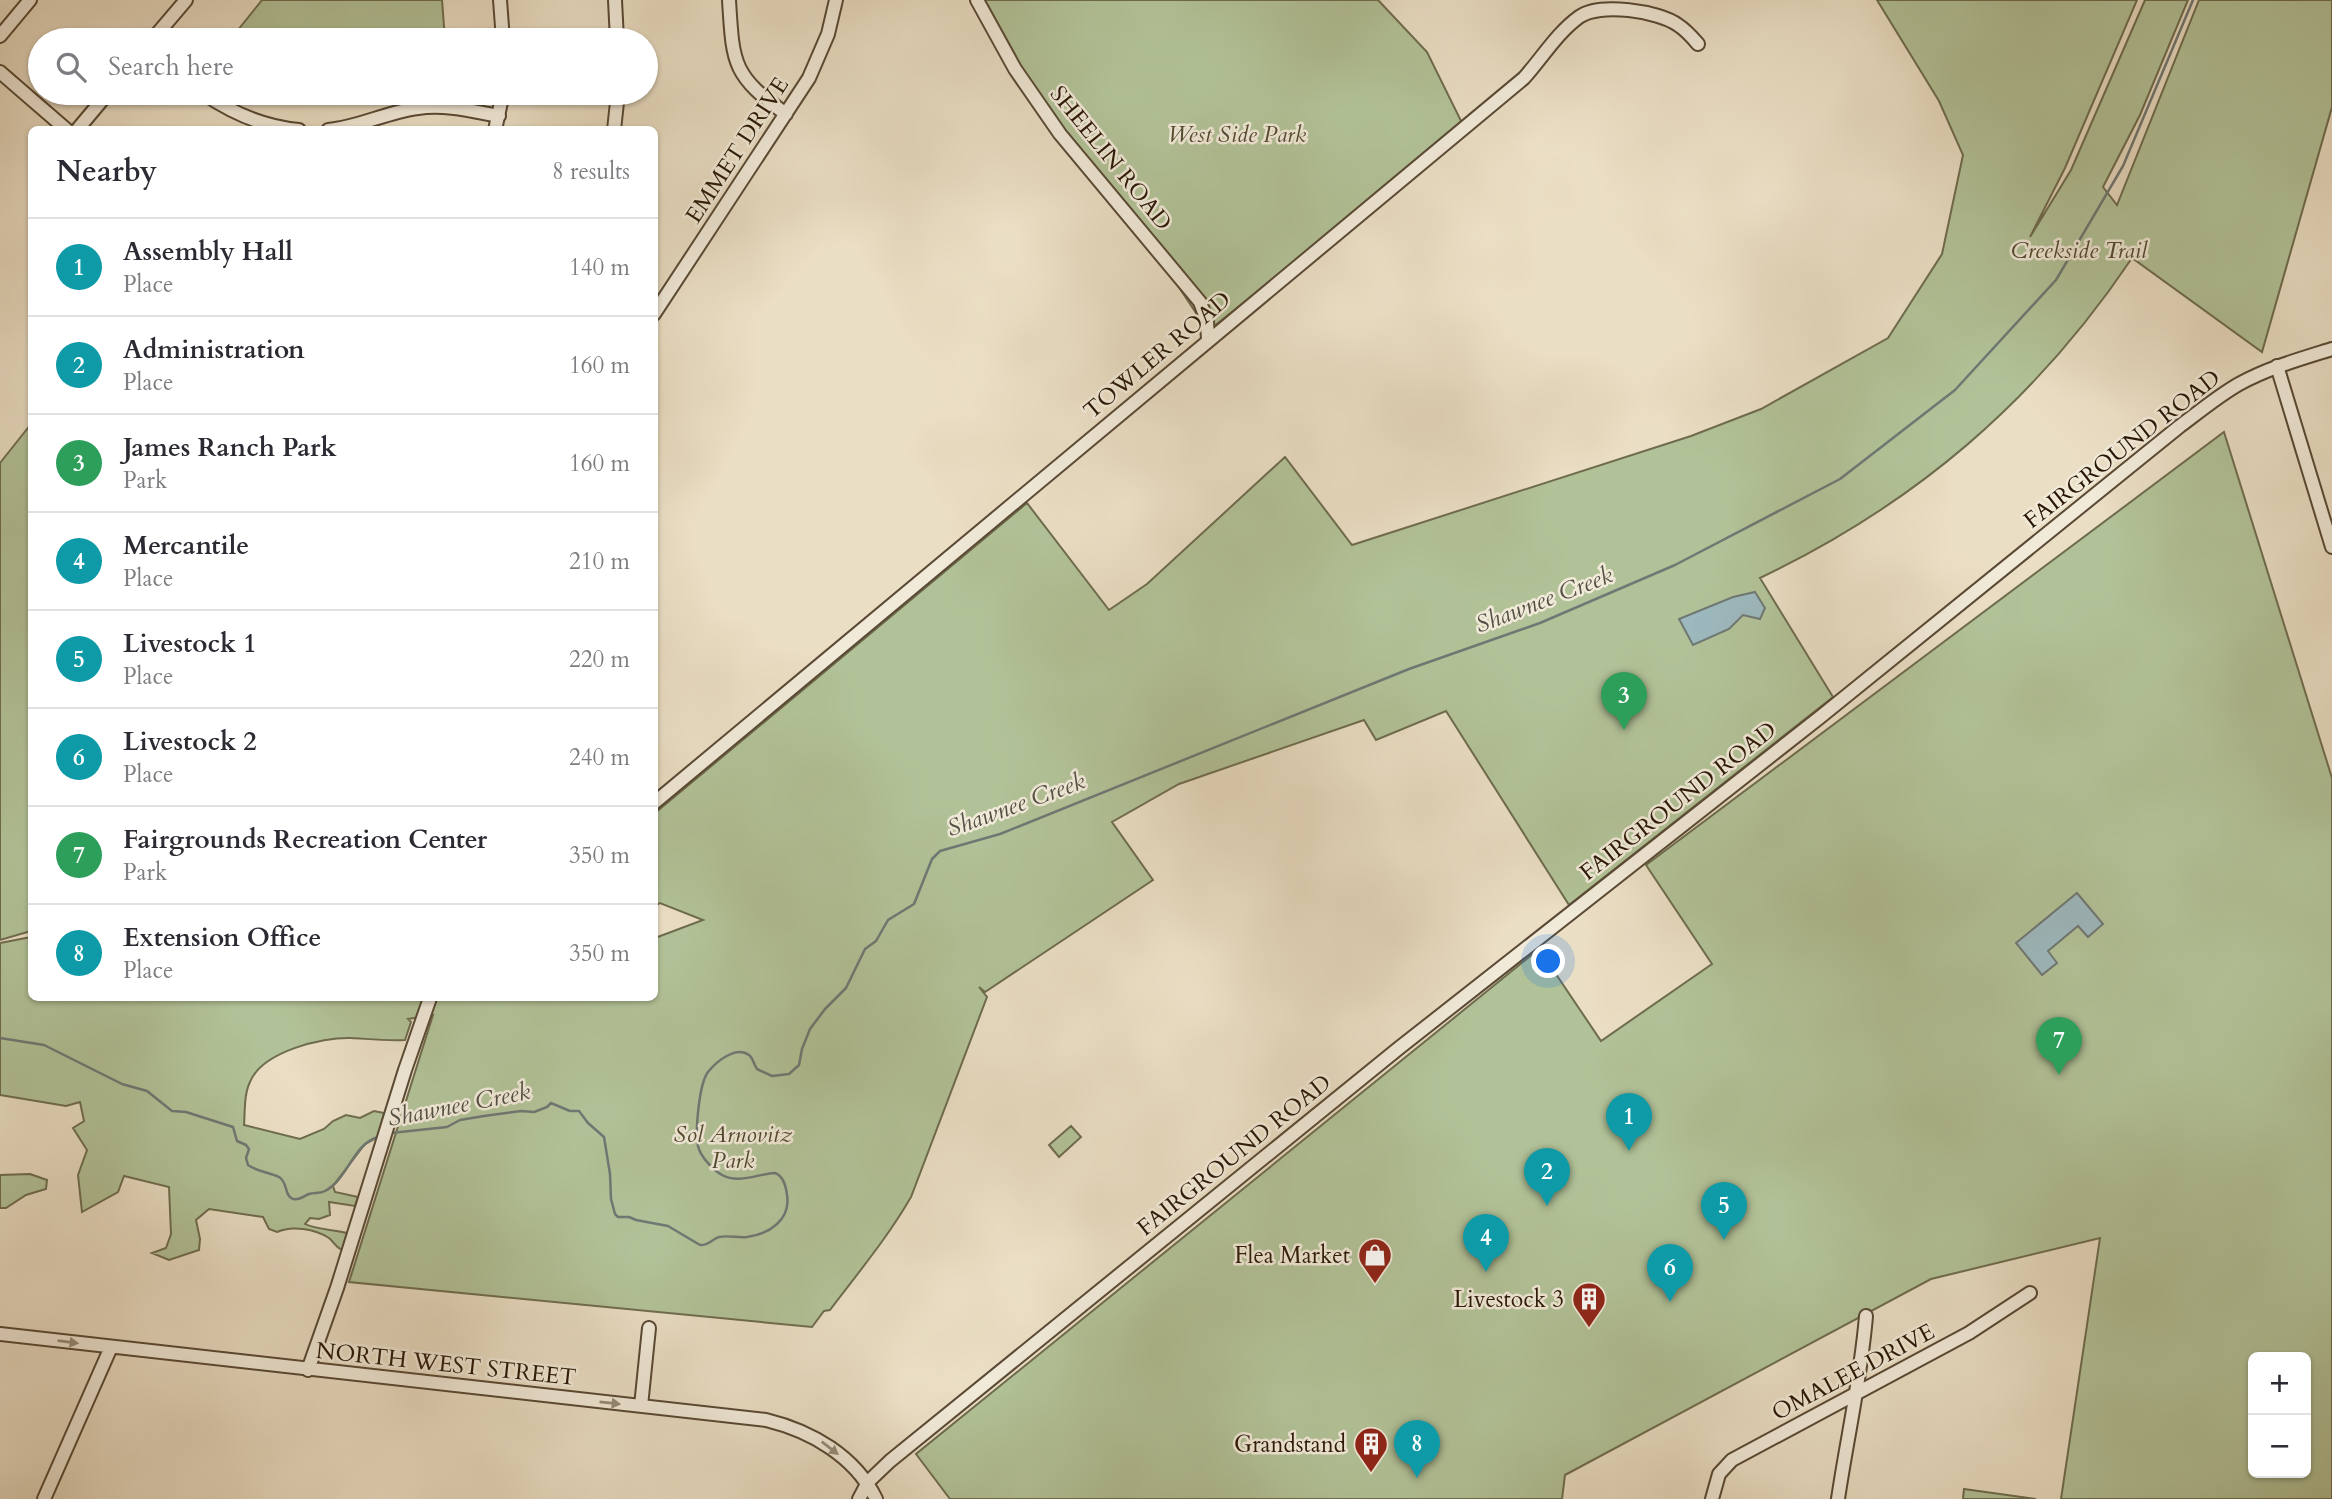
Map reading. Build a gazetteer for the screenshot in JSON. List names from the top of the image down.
{
  "streets": {
    "street": [
      "EMMET DRIVE",
      "SHEELIN ROAD",
      "TOWLER ROAD",
      "FAIRGROUND ROAD",
      "NORTH WEST STREET",
      "OMALEE DRIVE"
    ]
  },
  "crossings": [
    ["SHEELIN ROAD", "TOWLER ROAD"],
    ["FAIRGROUND ROAD", "NORTH WEST STREET"]
  ],
  "one_way": ["NORTH WEST STREET"],
  "water": ["Shawnee Creek"],
  "parks": ["West Side Park", "Creekside Trail", "Sol Arnovitz Park"],
  "places": {
    "shop": ["Flea Market"],
    "building": ["Livestock 3", "Grandstand"]
  },
  "page": {
    "search": "Search here",
    "heading": ["Nearby", "8 results"],
    "list": [
      {
        "mark": "1",
        "name": "Assembly Hall",
        "note": "Place",
        "value": "140 m"
      },
      {
        "mark": "2",
        "name": "Administration",
        "note": "Place",
        "value": "160 m"
      },
      {
        "mark": "3",
        "name": "James Ranch Park",
        "note": "Park",
        "value": "160 m"
      },
      {
        "mark": "4",
        "name": "Mercantile",
        "note": "Place",
        "value": "210 m"
      },
      {
        "mark": "5",
        "name": "Livestock 1",
        "note": "Place",
        "value": "220 m"
      },
      {
        "mark": "6",
        "name": "Livestock 2",
        "note": "Place",
        "value": "240 m"
      },
      {
        "mark": "7",
        "name": "Fairgrounds Recreation Center",
        "note": "Park",
        "value": "350 m"
      },
      {
        "mark": "8",
        "name": "Extension Office",
        "note": "Place",
        "value": "350 m"
      }
    ],
    "pins": [
      "3",
      "7",
      "1",
      "2",
      "5",
      "4",
      "6",
      "8"
    ],
    "map_buttons": ["+", "−"]
  }
}
